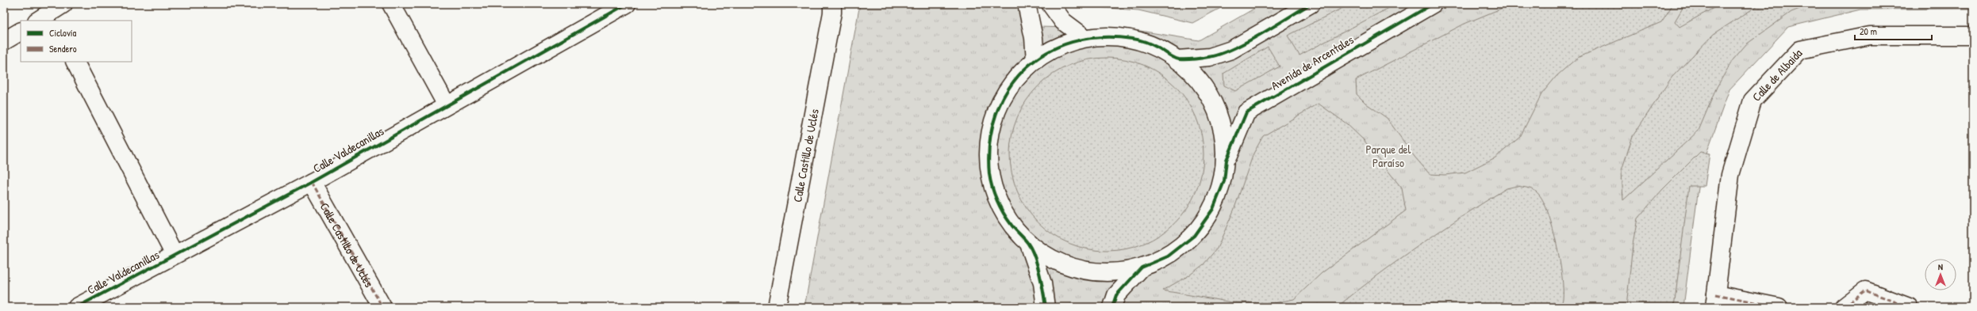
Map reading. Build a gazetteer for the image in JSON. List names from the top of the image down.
{
  "streets": {
    "street": [
      "Avenida de Arcentales",
      "Calle de Albaida",
      "Calle Valdecanillas",
      "Calle Castillo de Uclés"
    ]
  },
  "crossings": [
    ["Calle Valdecanillas", "Calle Castillo de Uclés"]
  ],
  "parks": ["Parque del Paraíso"],
  "legend": ["Ciclovía", "Sendero"],
  "scale_bar": "20 m",
  "north": "top"
}
